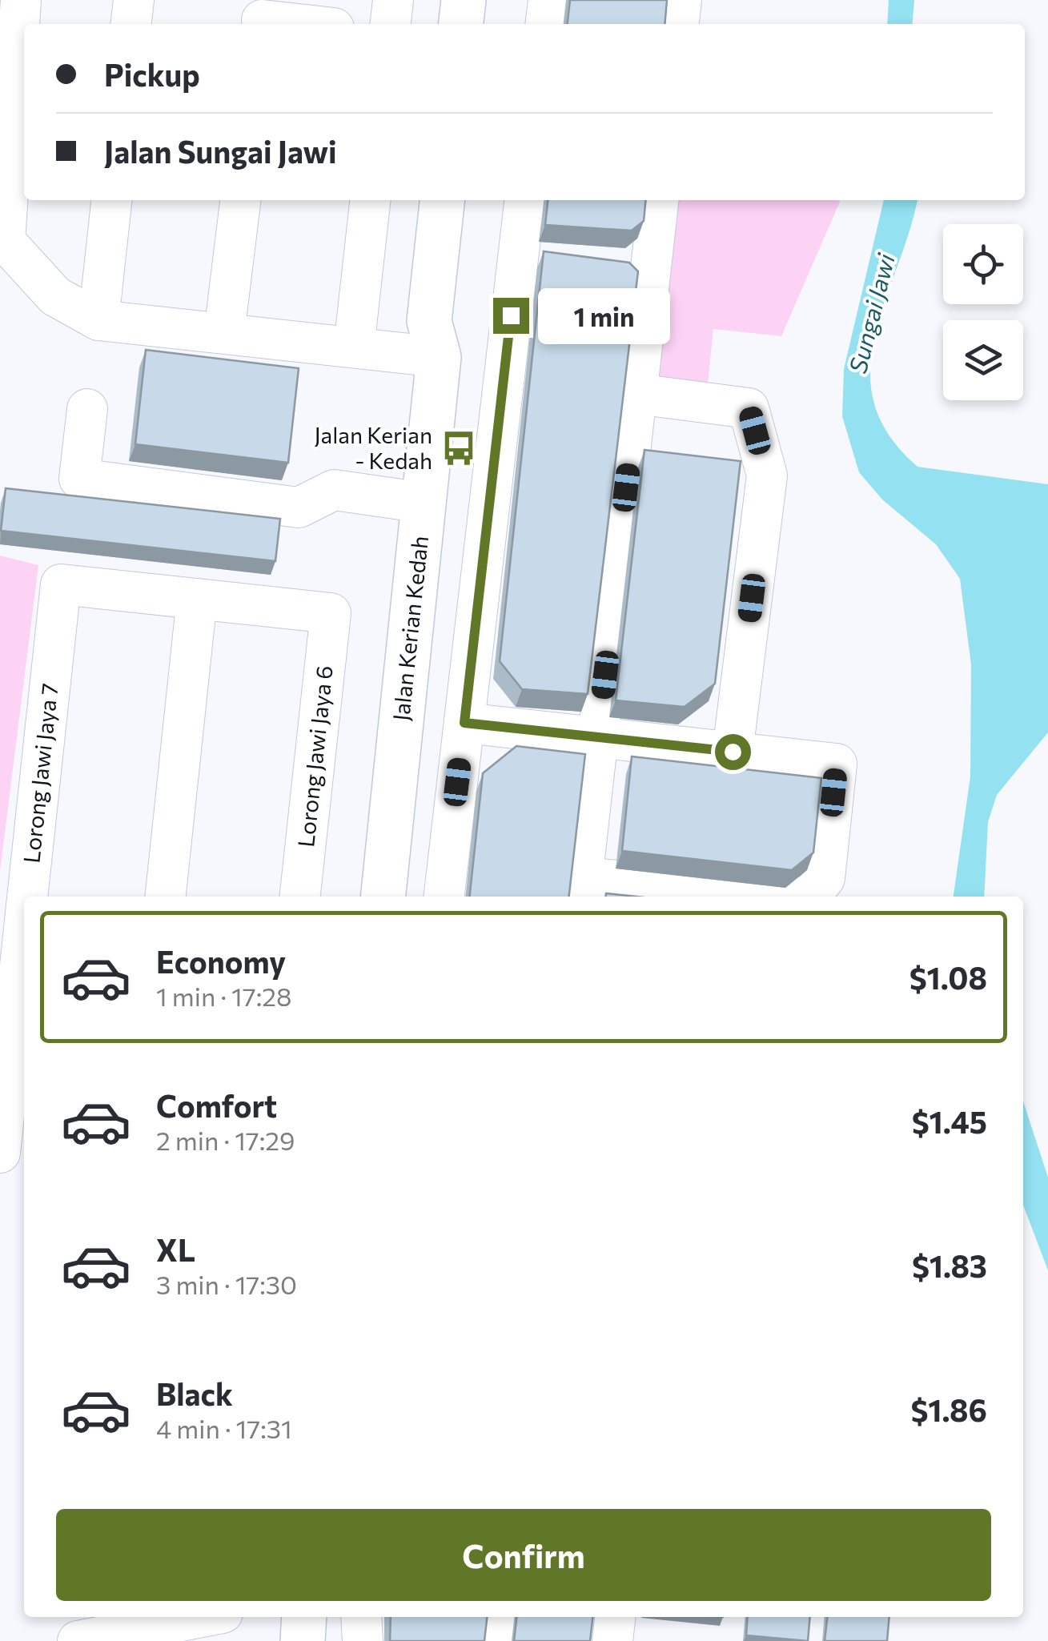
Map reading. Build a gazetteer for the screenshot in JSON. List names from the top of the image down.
{
  "streets": {
    "main road": ["Jalan Kerian Kedah"],
    "street": ["Lorong Jawi Jaya 6", "Lorong Jawi Jaya 7"]
  },
  "crossings": [
    ["Lorong Jawi Jaya 6", "Lorong Jawi Jaya 7"]
  ],
  "water": ["Sungai Jawi"],
  "places": {
    "bus stop": ["Jalan Kerian - Kedah"]
  },
  "page": {
    "banner": ["Pickup", "Jalan Sungai Jawi"],
    "bubble": "1 min",
    "list": [
      {
        "name": "Economy",
        "note": "1 min · 17:28",
        "value": "$1.08"
      },
      {
        "name": "Comfort",
        "note": "2 min · 17:29",
        "value": "$1.45"
      },
      {
        "name": "XL",
        "note": "3 min · 17:30",
        "value": "$1.83"
      },
      {
        "name": "Black",
        "note": "4 min · 17:31",
        "value": "$1.86"
      }
    ],
    "buttons": "Confirm"
  }
}
